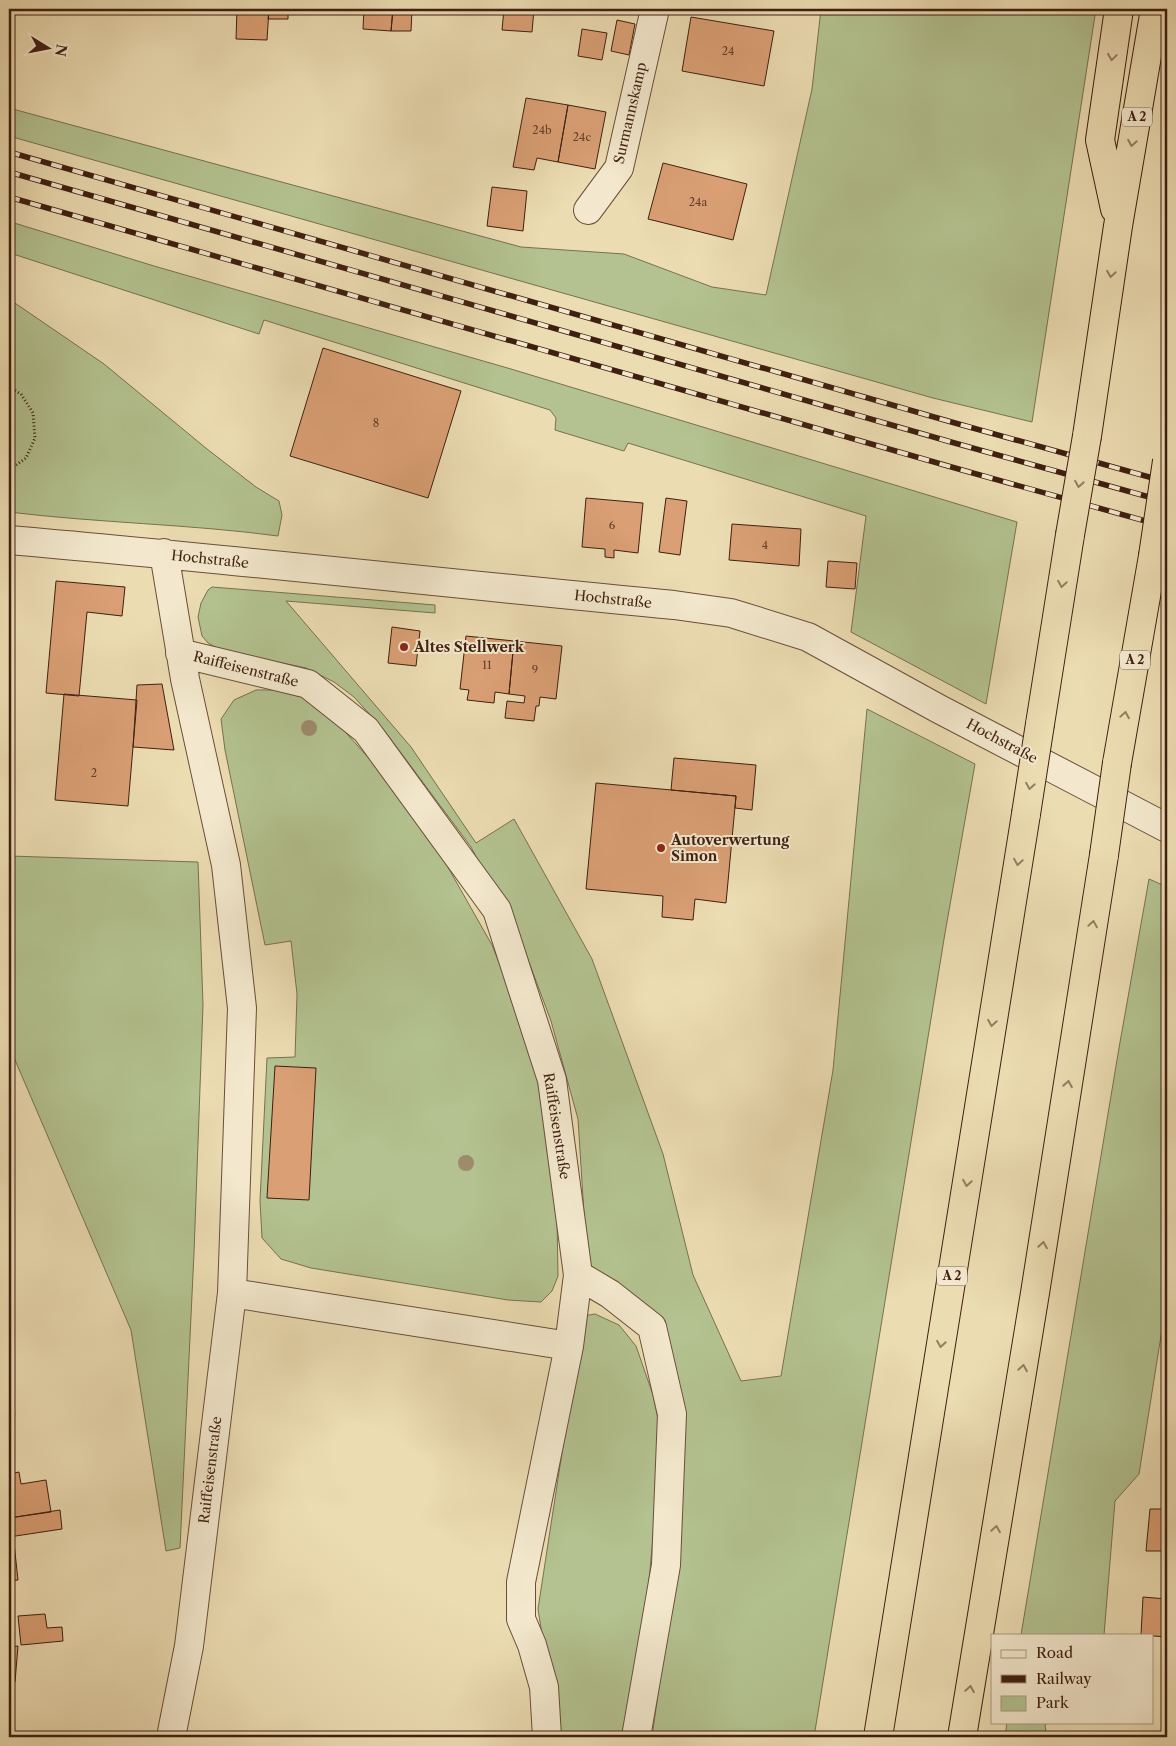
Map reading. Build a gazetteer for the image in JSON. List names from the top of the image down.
{
  "streets": {
    "highway": ["A 2"],
    "street": ["Surmannskamp", "Hochstraße", "Raiffeisenstraße"]
  },
  "crossings": [
    ["Hochstraße", "Raiffeisenstraße"]
  ],
  "places": ["Altes Stellwerk", "Autoverwertung Simon"],
  "house_numbers": [
    "24",
    "24b",
    "24c",
    "24a",
    "8",
    "6",
    "4",
    "11",
    "9",
    "2"
  ],
  "legend": ["Road", "Railway", "Park"],
  "north": "right"
}
